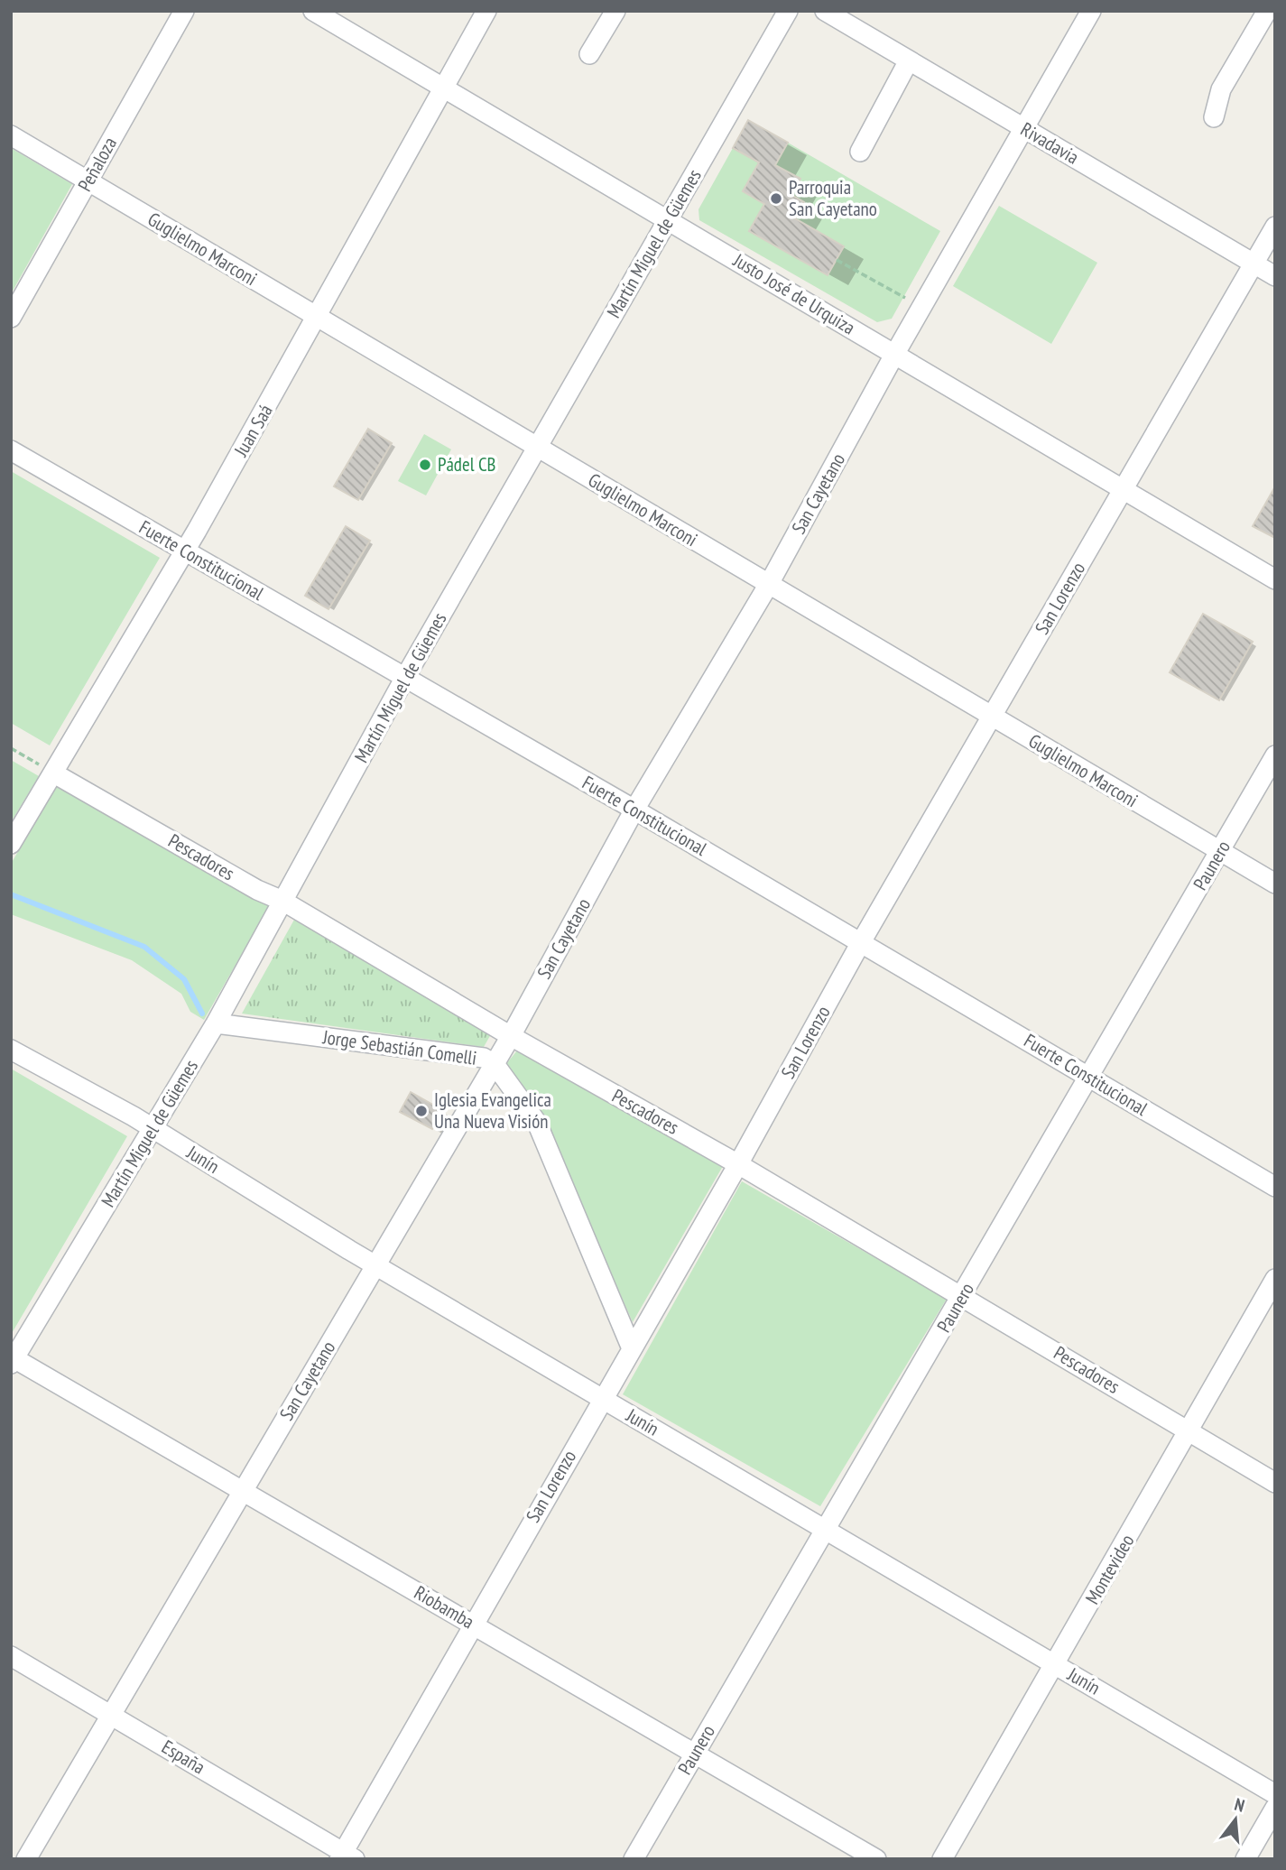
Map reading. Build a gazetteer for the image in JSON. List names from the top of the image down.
{
  "streets": {
    "street": [
      "Rivadavia",
      "Peñaloza",
      "Martín Miguel de Güemes",
      "Guglielmo Marconi",
      "Justo José de Urquiza",
      "Juan Saá",
      "San Cayetano",
      "Fuerte Constitucional",
      "San Lorenzo",
      "Pescadores",
      "Paunero",
      "Jorge Sebastián Comelli",
      "Junín",
      "Montevideo",
      "Riobamba",
      "España"
    ]
  },
  "crossings": [
    ["Rivadavia", "San Cayetano"],
    ["Rivadavia", "San Lorenzo"],
    ["Peñaloza", "Guglielmo Marconi"],
    ["Martín Miguel de Güemes", "Guglielmo Marconi"],
    ["Martín Miguel de Güemes", "Justo José de Urquiza"],
    ["Martín Miguel de Güemes", "Fuerte Constitucional"],
    ["Martín Miguel de Güemes", "Pescadores"],
    ["Martín Miguel de Güemes", "Jorge Sebastián Comelli"],
    ["Martín Miguel de Güemes", "Junín"],
    ["Martín Miguel de Güemes", "Riobamba"],
    ["Guglielmo Marconi", "Juan Saá"],
    ["Guglielmo Marconi", "San Cayetano"],
    ["Guglielmo Marconi", "San Lorenzo"],
    ["Guglielmo Marconi", "Paunero"],
    ["Justo José de Urquiza", "Juan Saá"],
    ["Justo José de Urquiza", "San Cayetano"],
    ["Justo José de Urquiza", "San Lorenzo"],
    ["Juan Saá", "Fuerte Constitucional"],
    ["Juan Saá", "Pescadores"],
    ["San Cayetano", "Fuerte Constitucional"],
    ["San Cayetano", "Pescadores"],
    ["San Cayetano", "Jorge Sebastián Comelli"],
    ["San Cayetano", "Junín"],
    ["San Cayetano", "Riobamba"],
    ["San Cayetano", "España"],
    ["Fuerte Constitucional", "San Lorenzo"],
    ["Fuerte Constitucional", "Paunero"],
    ["San Lorenzo", "Pescadores"],
    ["San Lorenzo", "Jorge Sebastián Comelli"],
    ["San Lorenzo", "Junín"],
    ["San Lorenzo", "Riobamba"],
    ["San Lorenzo", "España"],
    ["Pescadores", "Paunero"],
    ["Pescadores", "Montevideo"],
    ["Paunero", "Junín"],
    ["Paunero", "Riobamba"],
    ["Junín", "Montevideo"]
  ],
  "places": ["Parroquia San Cayetano", "Pádel CB", "Iglesia Evangelica Una Nueva Visión"],
  "north": "top"
}
